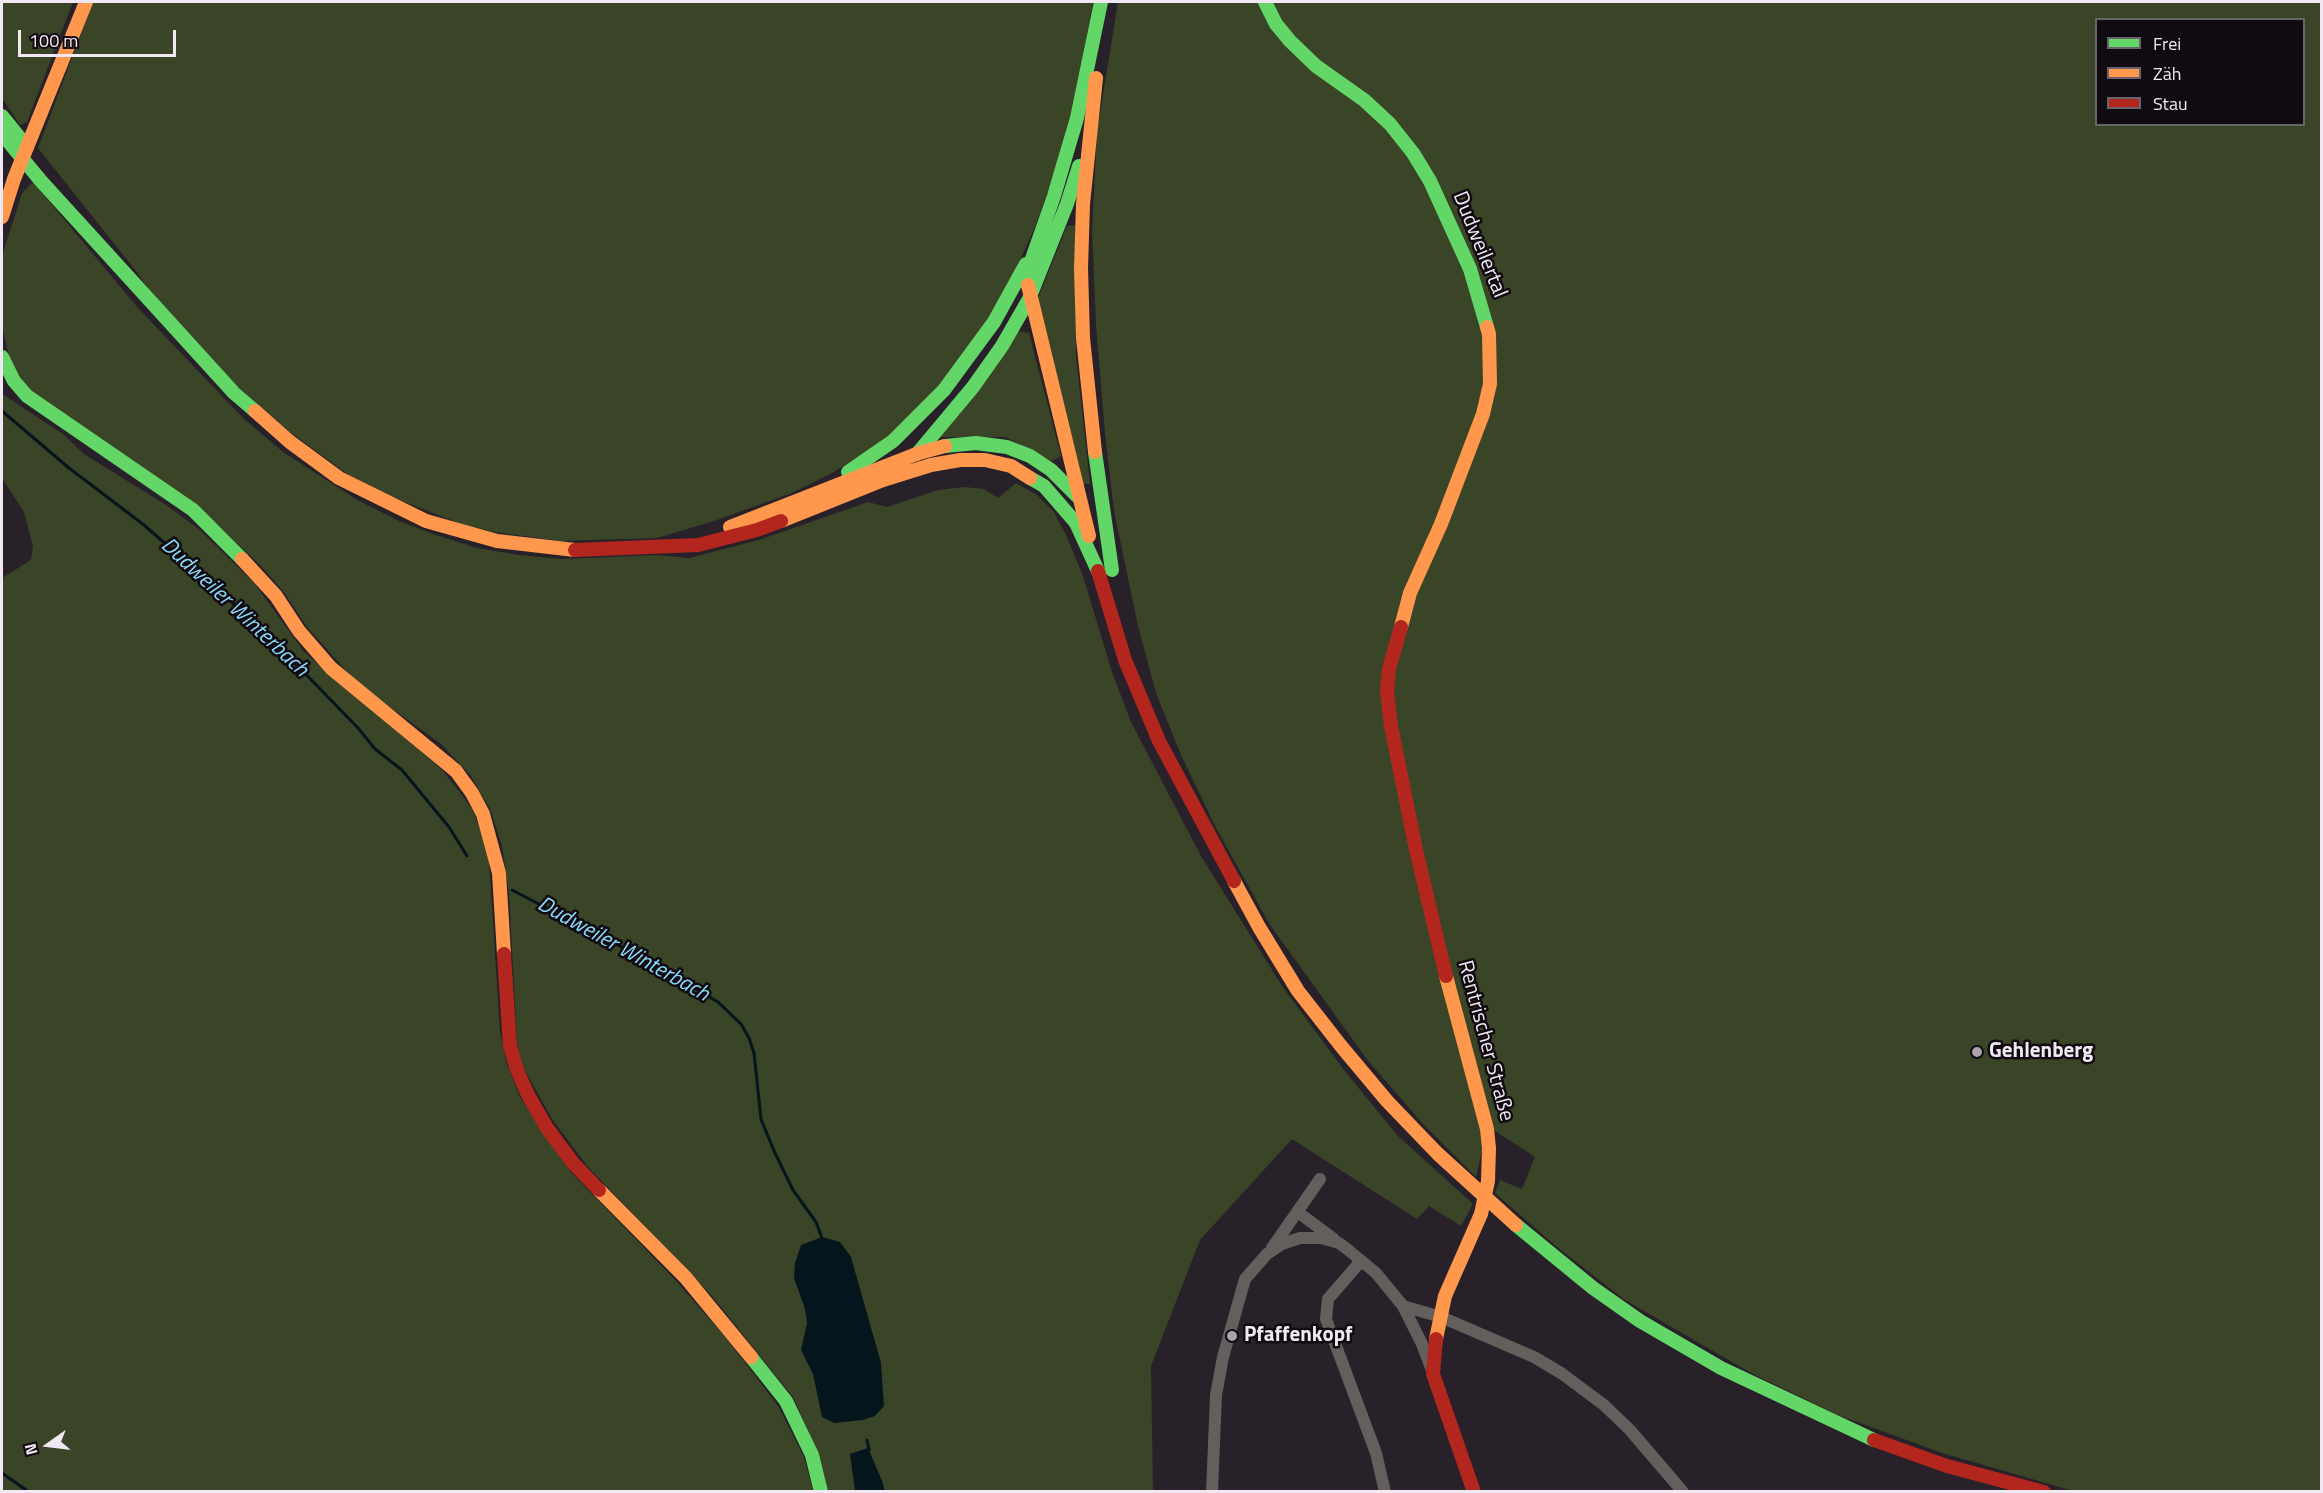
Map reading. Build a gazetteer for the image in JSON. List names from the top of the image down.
{
  "streets": {
    "main road": ["Dudweilertal", "Rentrischer Straße"]
  },
  "crossings": [
    ["Dudweilertal", "Rentrischer Straße"]
  ],
  "water": ["Dudweiler Winterbach"],
  "places": ["Gehlenberg", "Pfaffenkopf"],
  "legend": ["Frei", "Zäh", "Stau"],
  "scale_bar": "100 m",
  "north": "left"
}
